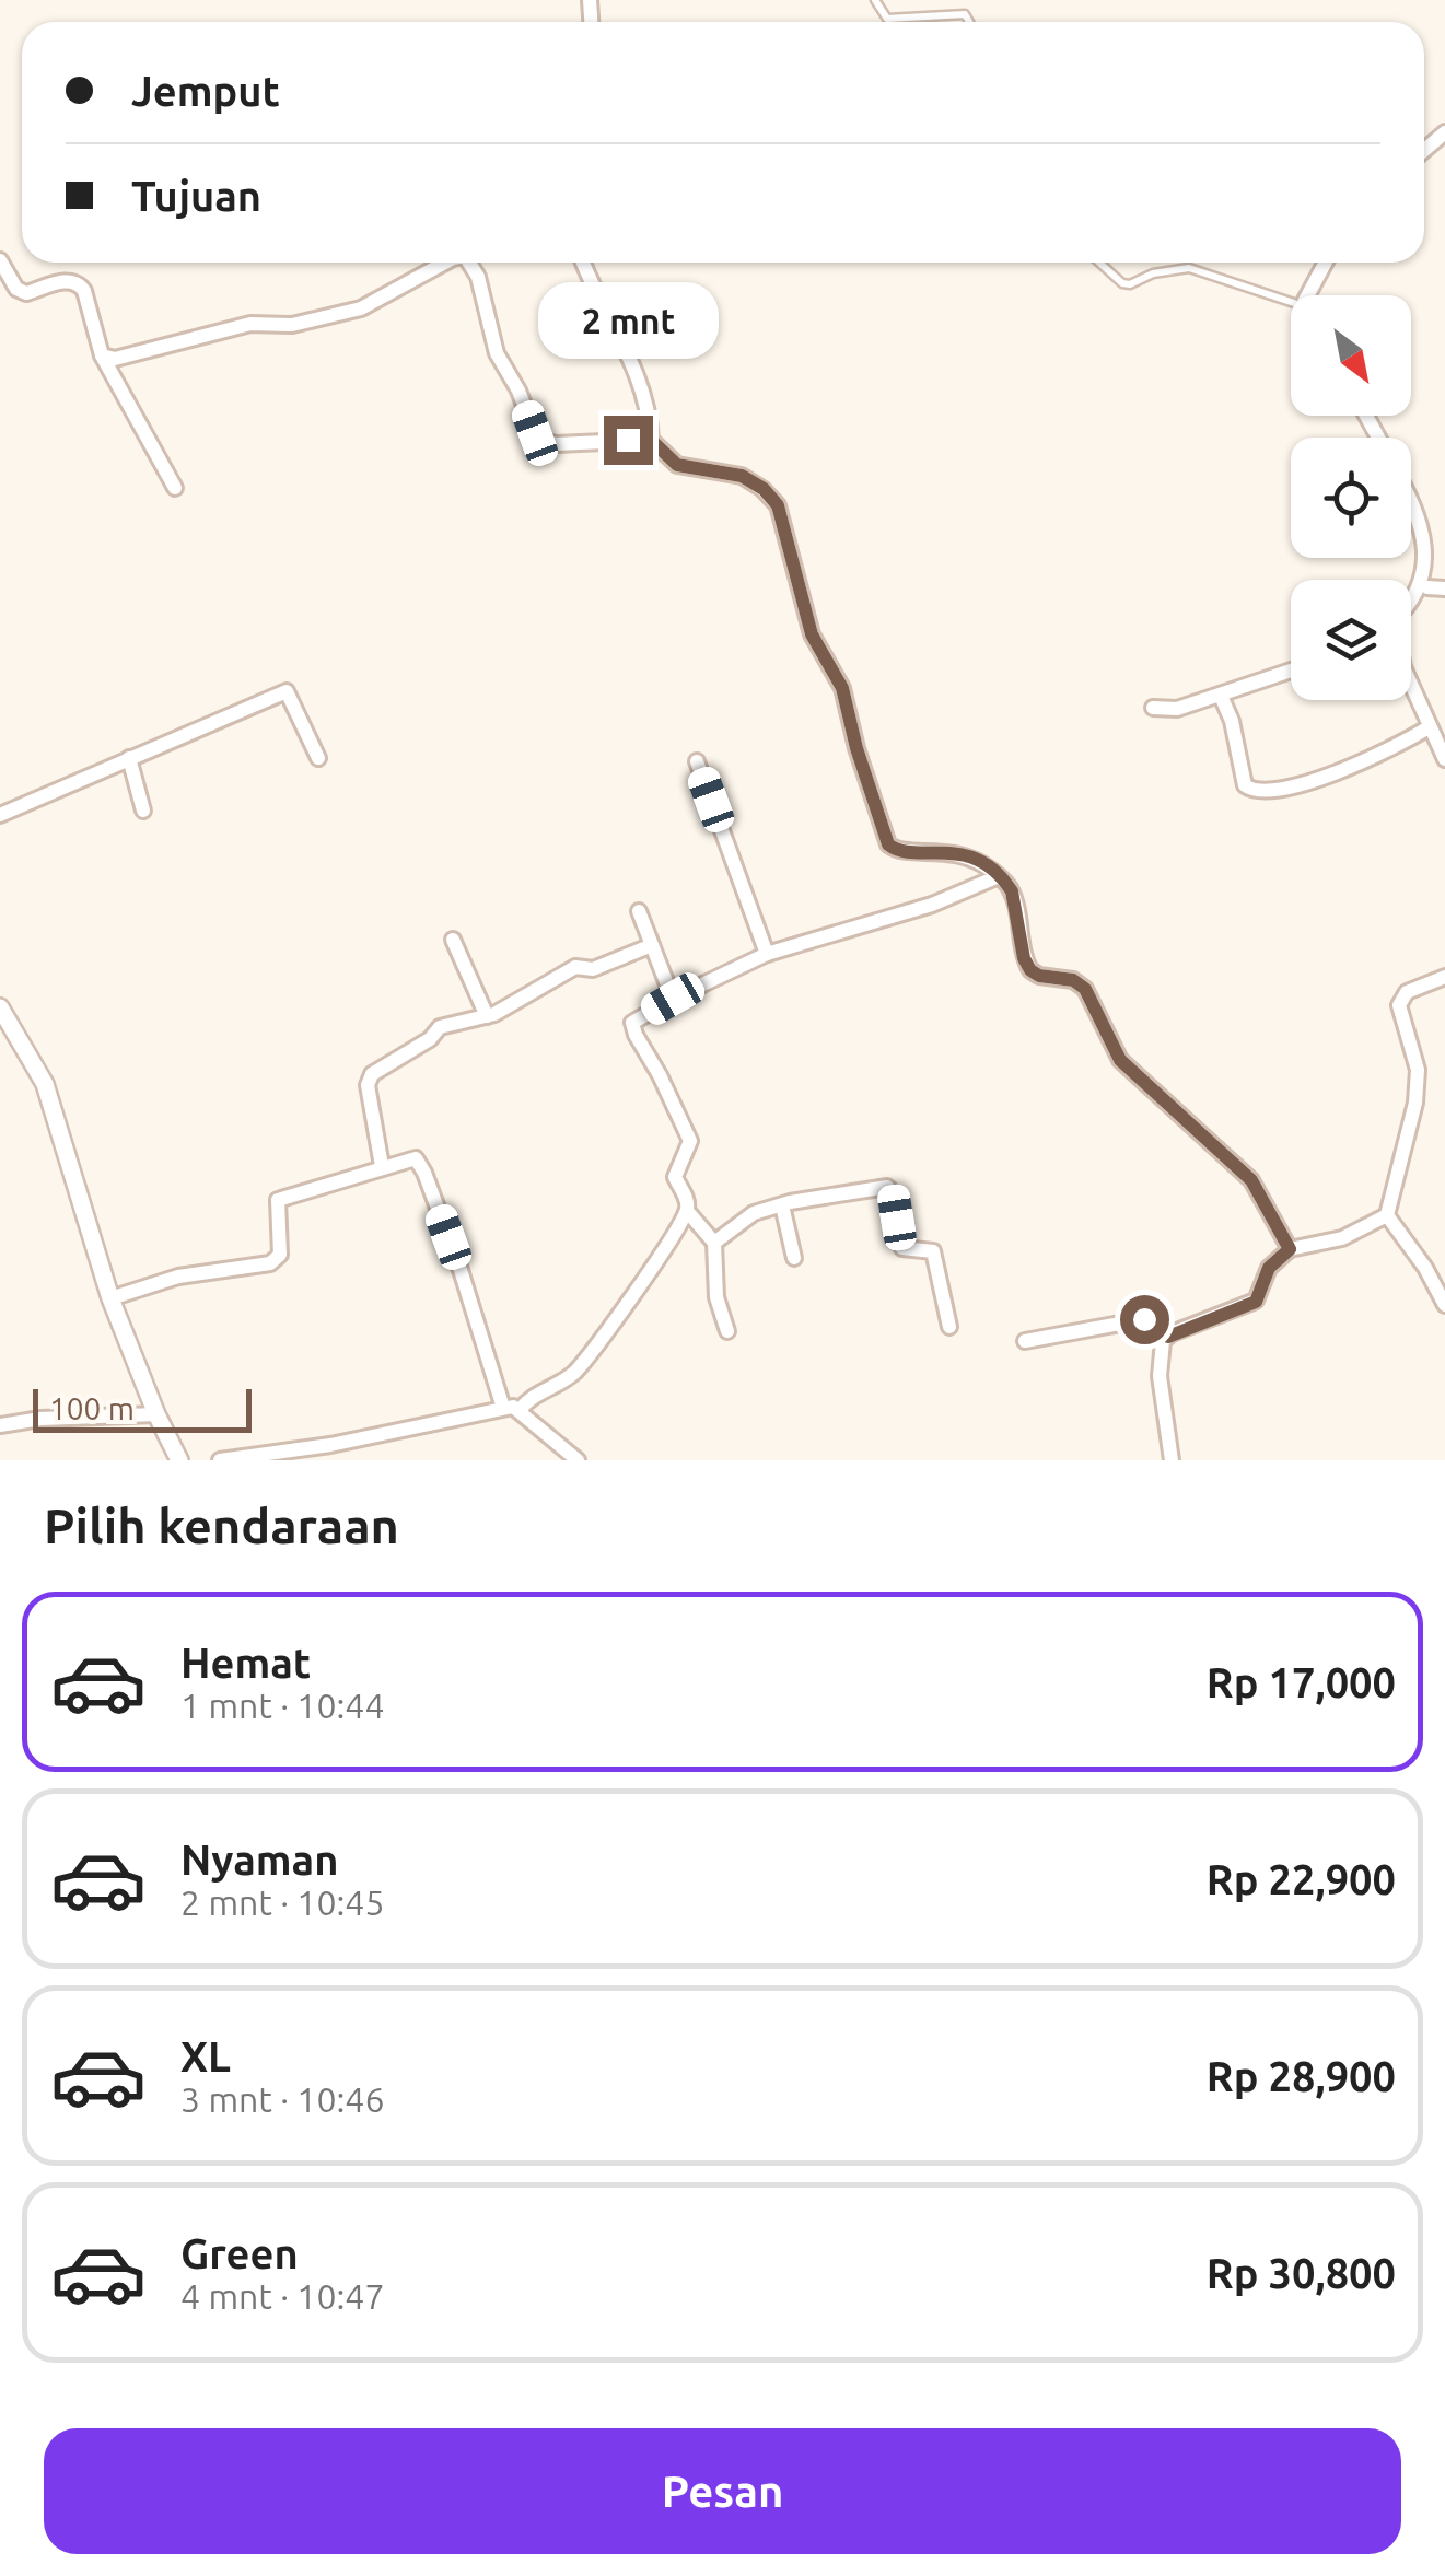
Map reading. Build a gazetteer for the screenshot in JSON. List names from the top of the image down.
{
  "scale_bar": "100 m",
  "north": "bottom right",
  "page": {
    "banner": ["Jemput", "Tujuan"],
    "bubble": "2 mnt",
    "scale": "100 m",
    "heading": "Pilih kendaraan",
    "list": [
      {
        "name": "Hemat",
        "note": "1 mnt · 10:44",
        "value": "Rp 17,000"
      },
      {
        "name": "Nyaman",
        "note": "2 mnt · 10:45",
        "value": "Rp 22,900"
      },
      {
        "name": "XL",
        "note": "3 mnt · 10:46",
        "value": "Rp 28,900"
      },
      {
        "name": "Green",
        "note": "4 mnt · 10:47",
        "value": "Rp 30,800"
      }
    ],
    "buttons": "Pesan"
  }
}
